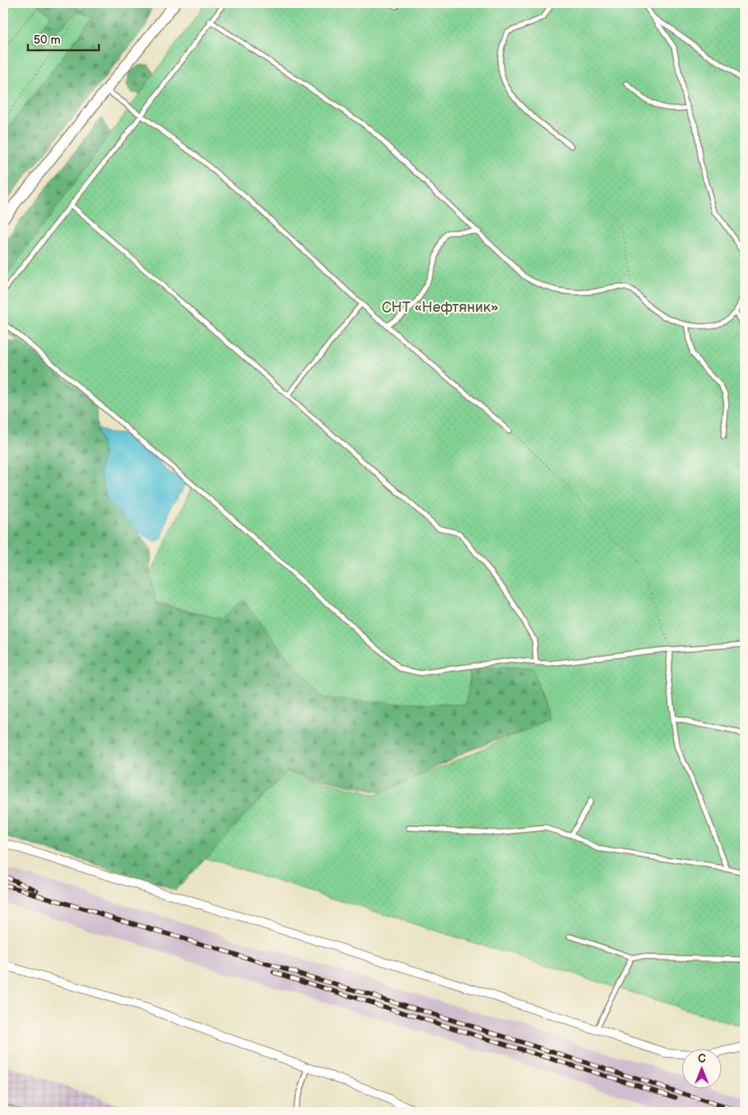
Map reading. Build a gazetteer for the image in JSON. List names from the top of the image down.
{
  "parks": ["СНТ «Нефтяник»"],
  "scale_bar": "50 m",
  "north": "top"
}
